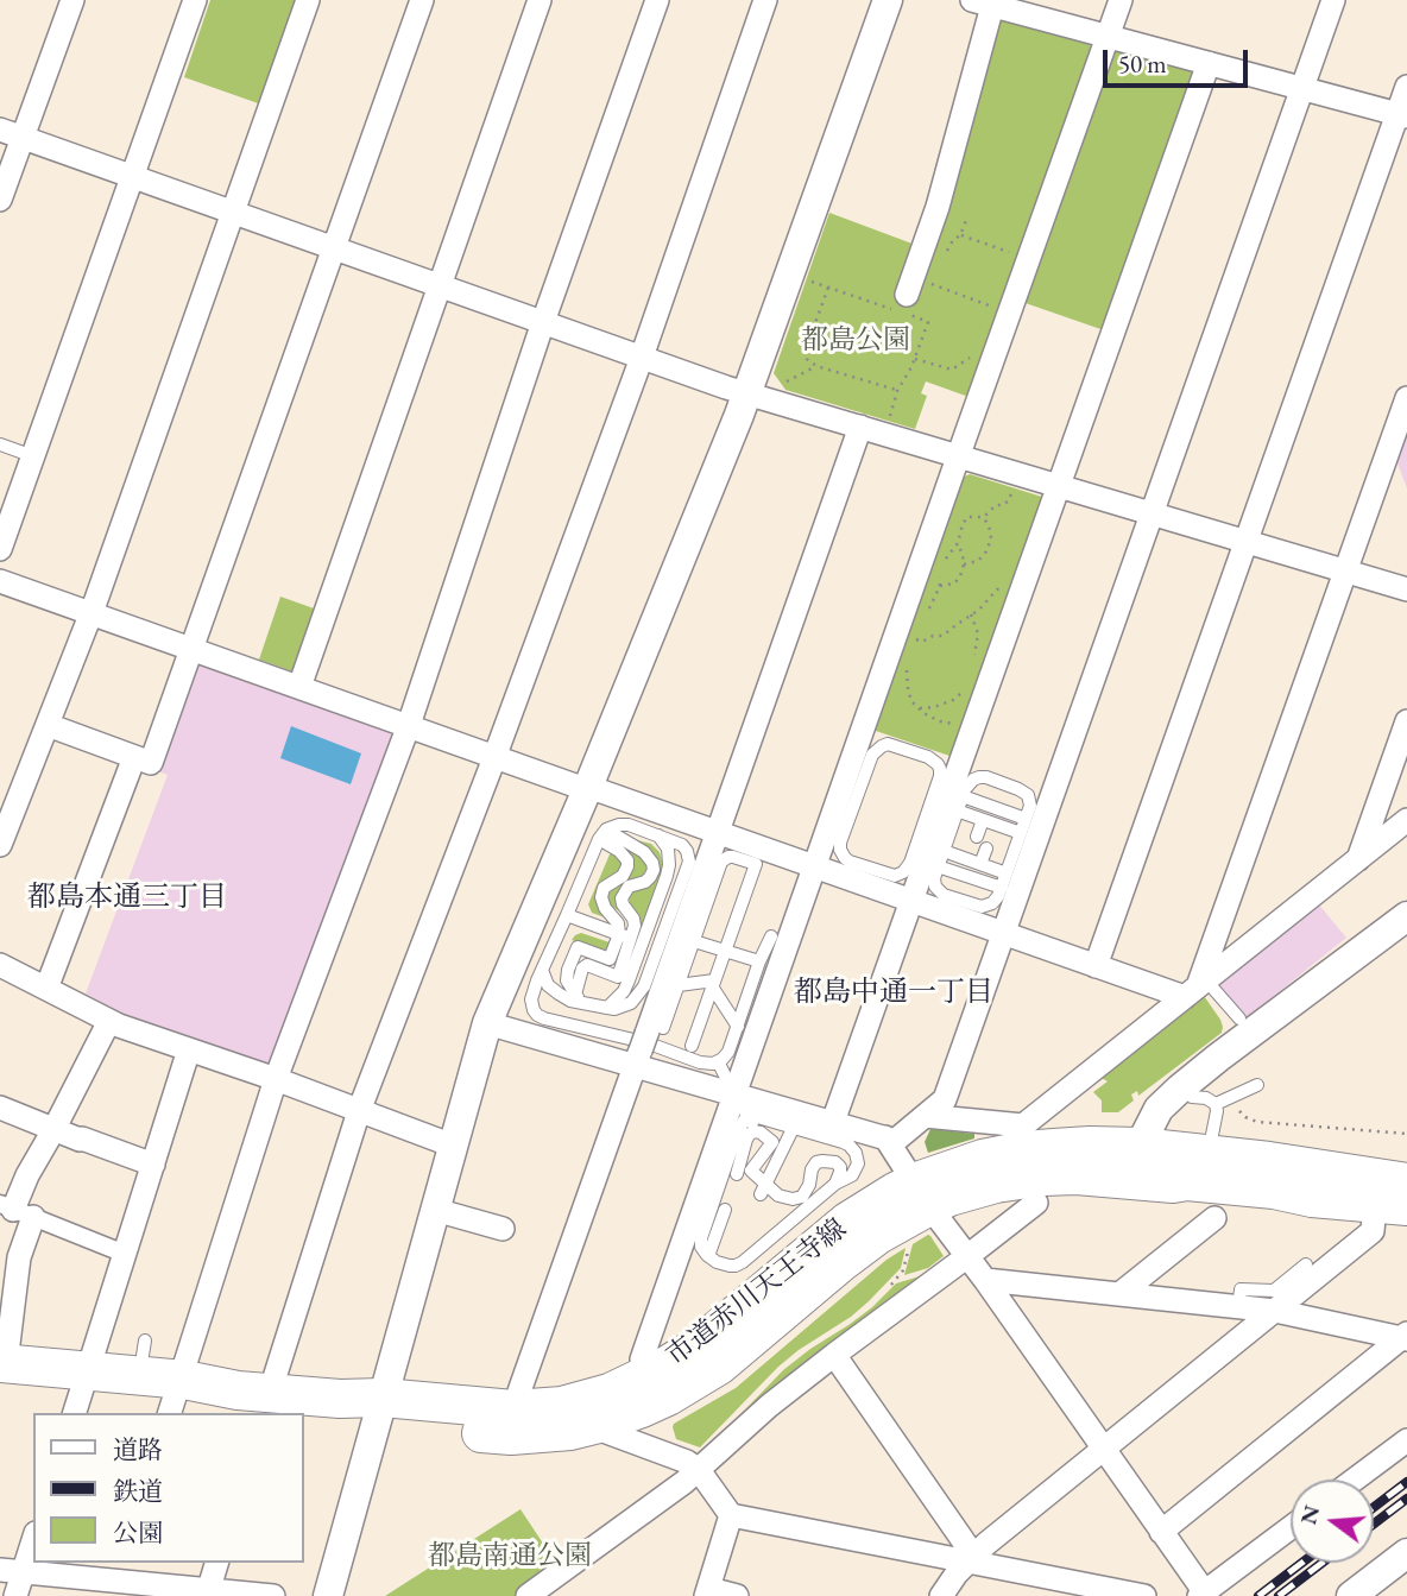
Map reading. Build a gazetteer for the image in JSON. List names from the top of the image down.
{
  "streets": {
    "main road": ["市道赤川天王寺線"]
  },
  "districts": ["都島本通三丁目", "都島中通一丁目"],
  "parks": ["都島公園", "都島南通公園"],
  "legend": ["道路", "鉄道", "公園"],
  "scale_bar": "50 m",
  "north": "left"
}
